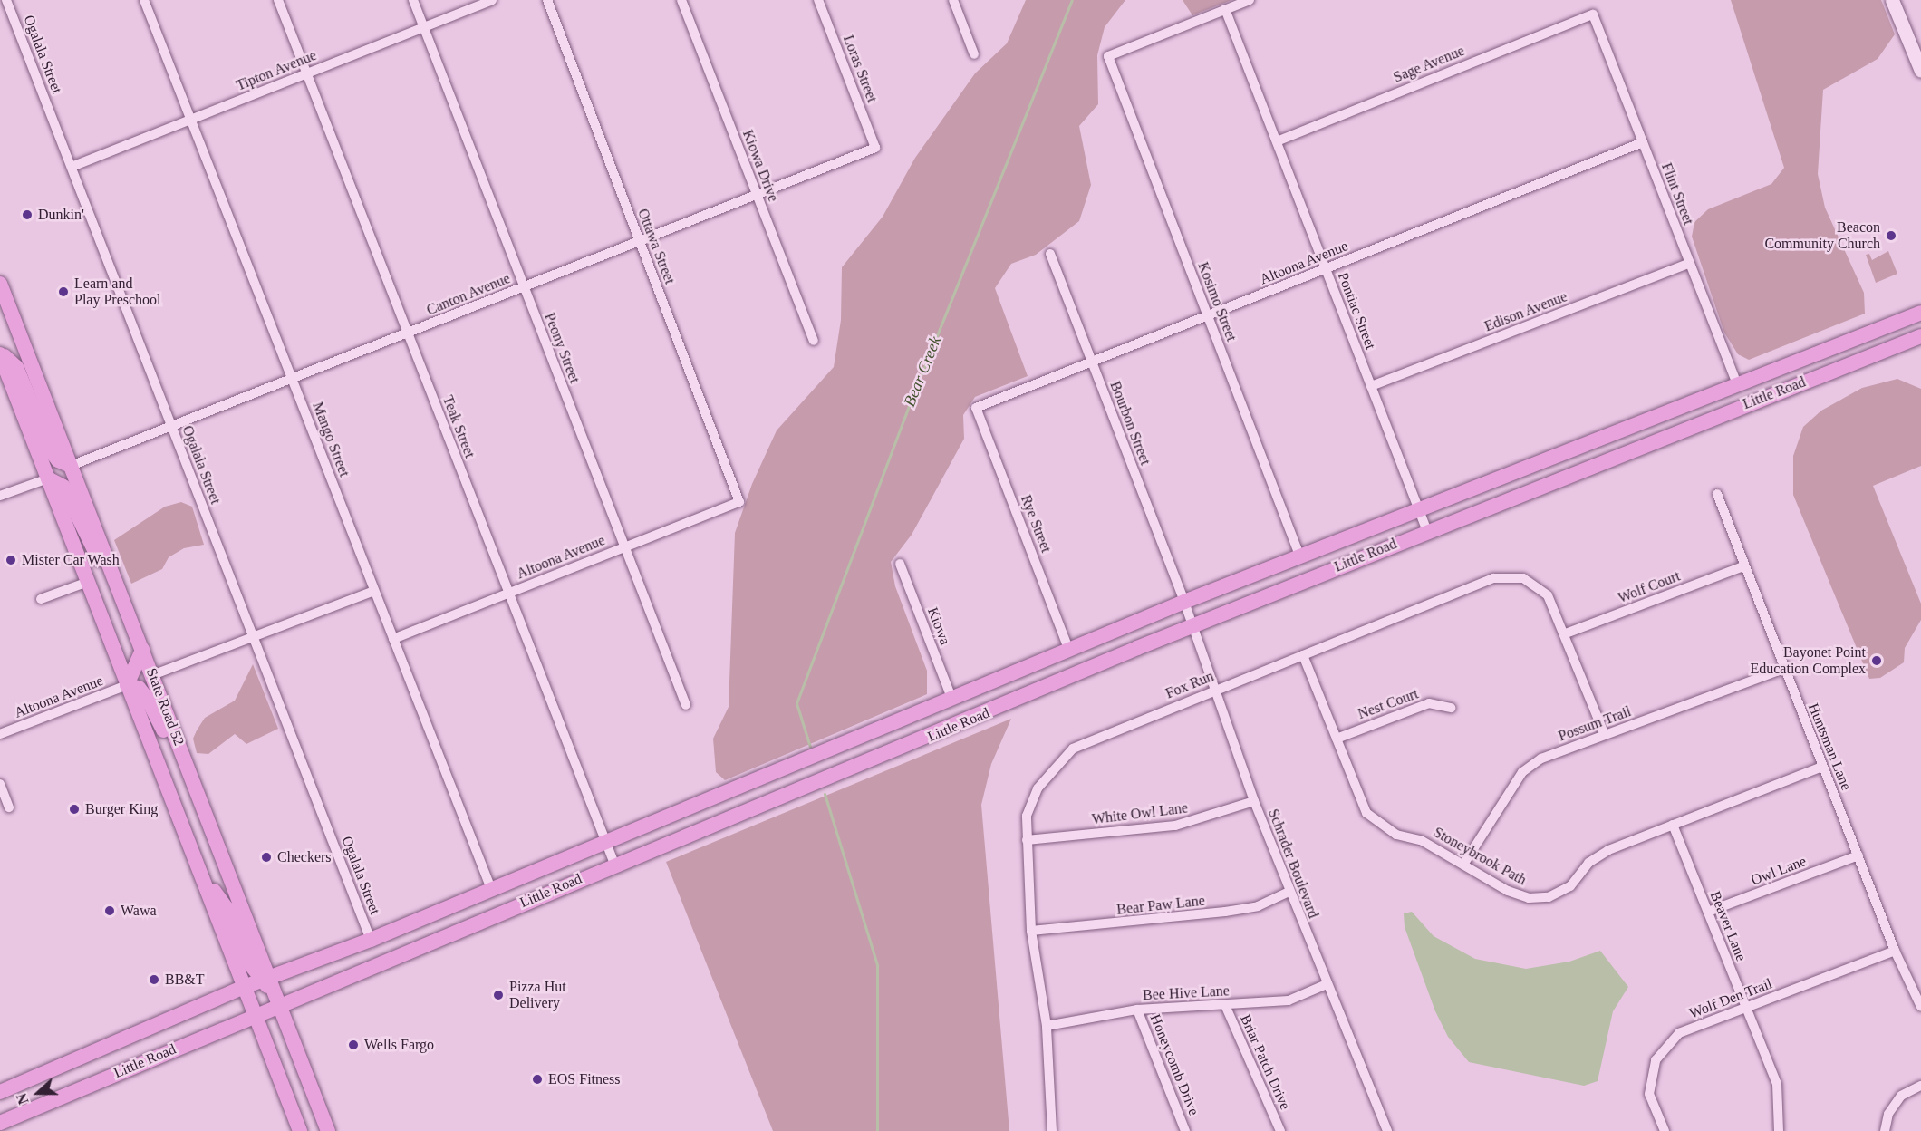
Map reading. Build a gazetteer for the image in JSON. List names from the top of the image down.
{
  "streets": {
    "main road": ["Little Road", "State Road 52"],
    "street": [
      "Ogalala Street",
      "Sage Avenue",
      "Loras Street",
      "Tipton Avenue",
      "Kiowa Drive",
      "Flint Street",
      "Ottawa Street",
      "Altoona Avenue",
      "Canton Avenue",
      "Kosimo Street",
      "Pontiac Street",
      "Edison Avenue",
      "Peony Street",
      "Bourbon Street",
      "Teak Street",
      "Mango Street",
      "Rye Street",
      "Wolf Court",
      "Kiowa",
      "Fox Run",
      "Nest Court",
      "Possum Trail",
      "Huntsman Lane",
      "White Owl Lane",
      "Stoneybrook Path",
      "Schrader Boulevard",
      "Owl Lane",
      "Bear Paw Lane",
      "Beaver Lane",
      "Bee Hive Lane",
      "Wolf Den Trail",
      "Briar Patch Drive",
      "Honeycomb Drive"
    ]
  },
  "crossings": [
    ["Ogalala Street", "Tipton Avenue"],
    ["Ogalala Street", "Canton Avenue"],
    ["Ogalala Street", "Little Road"],
    ["Sage Avenue", "Flint Street"],
    ["Sage Avenue", "Pontiac Street"],
    ["Loras Street", "Canton Avenue"],
    ["Tipton Avenue", "Peony Street"],
    ["Tipton Avenue", "Teak Street"],
    ["Tipton Avenue", "Mango Street"],
    ["Kiowa Drive", "Canton Avenue"],
    ["Flint Street", "Altoona Avenue"],
    ["Flint Street", "Edison Avenue"],
    ["Flint Street", "Little Road"],
    ["Ottawa Street", "Altoona Avenue"],
    ["Ottawa Street", "Canton Avenue"],
    ["Altoona Avenue", "Kosimo Street"],
    ["Altoona Avenue", "Pontiac Street"],
    ["Altoona Avenue", "Peony Street"],
    ["Altoona Avenue", "Bourbon Street"],
    ["Altoona Avenue", "Teak Street"],
    ["Altoona Avenue", "Mango Street"],
    ["Altoona Avenue", "Rye Street"],
    ["Altoona Avenue", "State Road 52"],
    ["Canton Avenue", "Peony Street"],
    ["Canton Avenue", "Teak Street"],
    ["Canton Avenue", "Mango Street"],
    ["Canton Avenue", "State Road 52"],
    ["Kosimo Street", "Pontiac Street"],
    ["Kosimo Street", "Little Road"],
    ["Pontiac Street", "Edison Avenue"],
    ["Pontiac Street", "Little Road"],
    ["Little Road", "Bourbon Street"],
    ["Little Road", "Teak Street"],
    ["Little Road", "Mango Street"],
    ["Little Road", "Rye Street"],
    ["Little Road", "Kiowa"],
    ["Little Road", "State Road 52"],
    ["Little Road", "Schrader Boulevard"],
    ["Bourbon Street", "Schrader Boulevard"],
    ["Wolf Court", "Fox Run"],
    ["Wolf Court", "Huntsman Lane"],
    ["Fox Run", "Possum Trail"],
    ["Fox Run", "White Owl Lane"],
    ["Fox Run", "Stoneybrook Path"],
    ["Fox Run", "Schrader Boulevard"],
    ["Fox Run", "Bear Paw Lane"],
    ["Fox Run", "Bee Hive Lane"],
    ["Nest Court", "Stoneybrook Path"],
    ["Possum Trail", "Huntsman Lane"],
    ["Possum Trail", "Stoneybrook Path"],
    ["Huntsman Lane", "Stoneybrook Path"],
    ["Huntsman Lane", "Owl Lane"],
    ["Huntsman Lane", "Wolf Den Trail"],
    ["White Owl Lane", "Schrader Boulevard"],
    ["Stoneybrook Path", "Beaver Lane"],
    ["Schrader Boulevard", "Bear Paw Lane"],
    ["Schrader Boulevard", "Bee Hive Lane"],
    ["Owl Lane", "Beaver Lane"],
    ["Beaver Lane", "Wolf Den Trail"],
    ["Bee Hive Lane", "Briar Patch Drive"],
    ["Bee Hive Lane", "Honeycomb Drive"]
  ],
  "water": ["Bear Creek"],
  "places": [
    "Dunkin'",
    "Beacon Community Church",
    "Learn and Play Preschool",
    "Mister Car Wash",
    "Bayonet Point Education Complex",
    "Burger King",
    "Checkers",
    "Wawa",
    "BB&T",
    "Pizza Hut Delivery",
    "Wells Fargo",
    "EOS Fitness"
  ],
  "north": "left"
}
